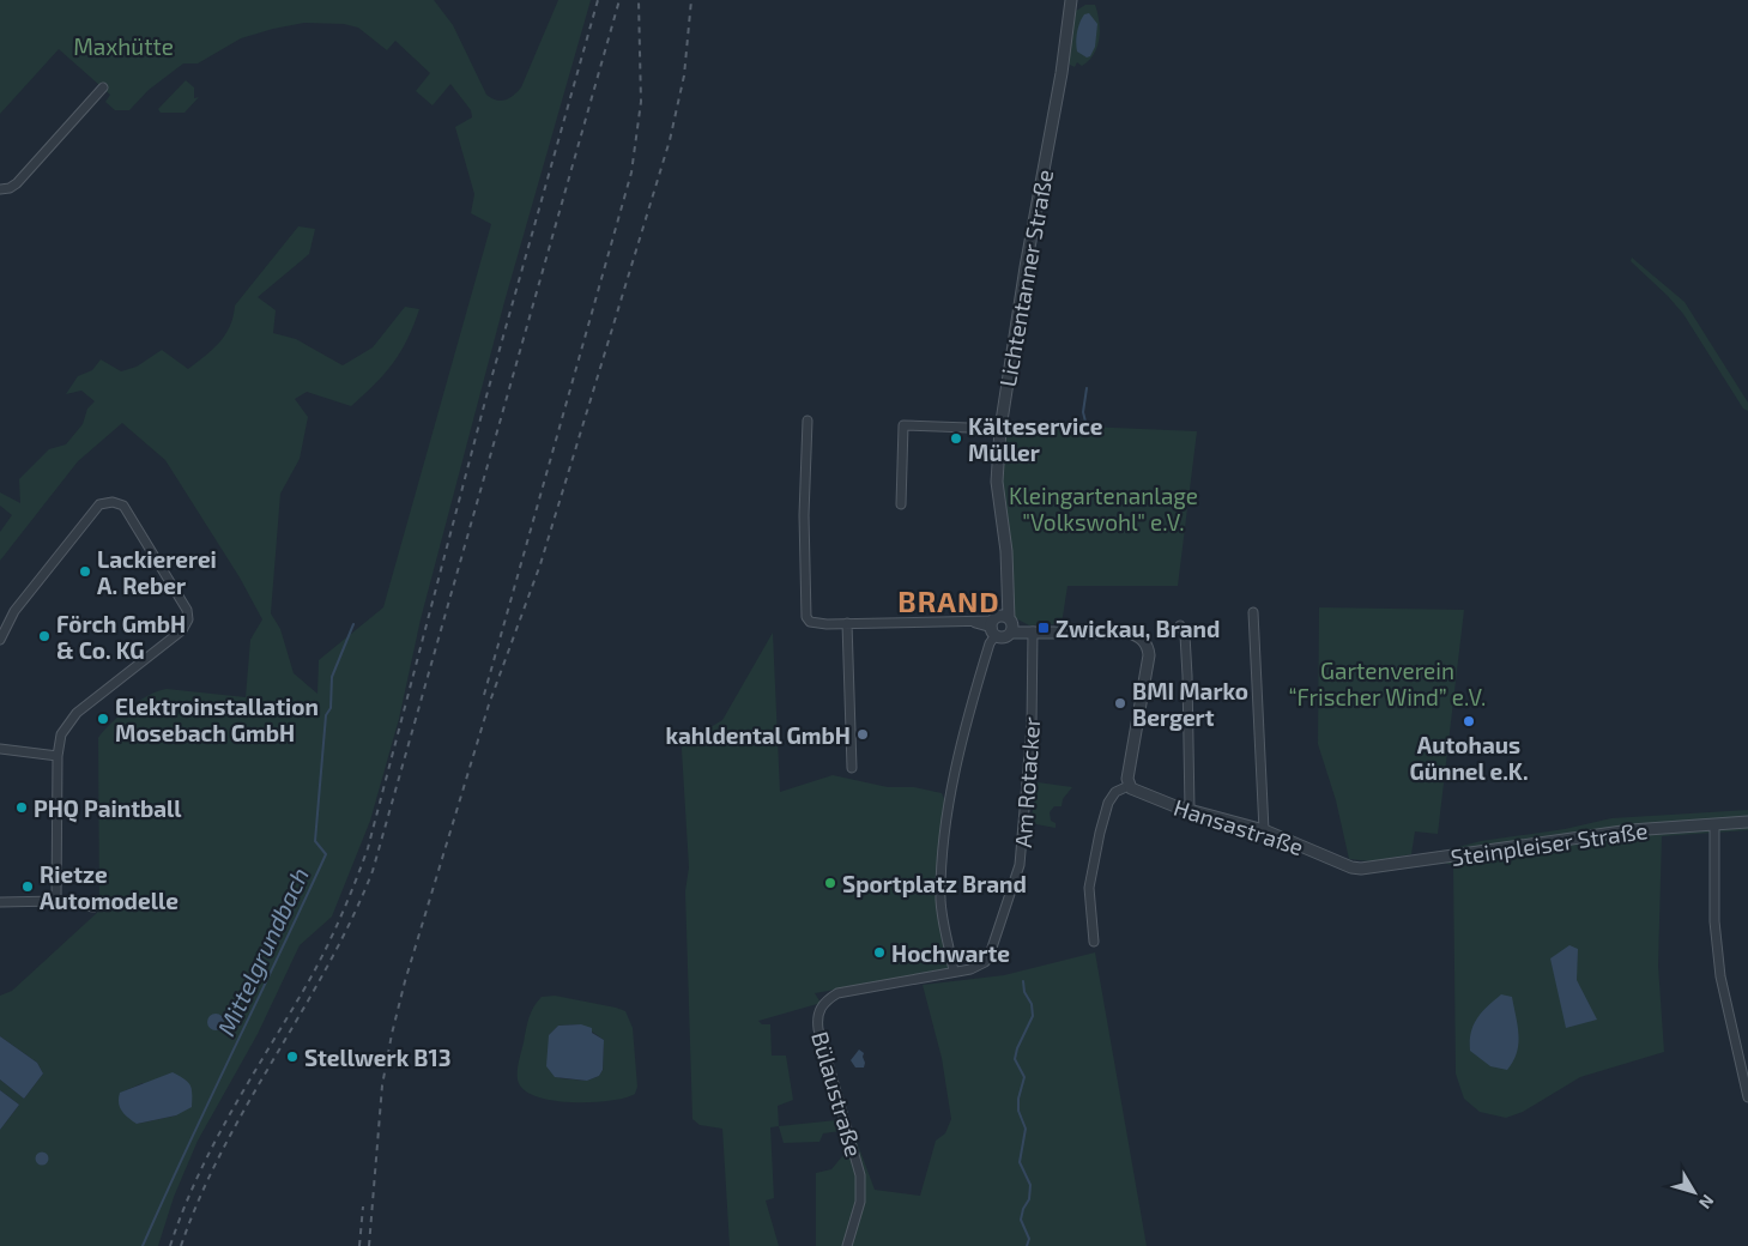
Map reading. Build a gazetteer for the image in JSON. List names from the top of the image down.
{
  "streets": {
    "street": [
      "Lichtentanner Straße",
      "Am Rotacker",
      "Hansastraße",
      "Steinpleiser Straße",
      "Bülaustraße"
    ]
  },
  "crossings": [
    ["Am Rotacker", "Bülaustraße"],
    ["Hansastraße", "Steinpleiser Straße"]
  ],
  "districts": ["BRAND"],
  "water": ["Mittelgrundbach"],
  "parks": ["Maxhütte", "Kleingartenanlage \"Volkswohl\" e.V.", "Gartenverein “Frischer Wind” e.V."],
  "places": {
    "other": [
      "Kälteservice Müller",
      "Lackiererei A. Reber",
      "Förch GmbH & Co. KG",
      "BMI Marko Bergert",
      "Elektroinstallation Mosebach GmbH",
      "Autohaus Günnel e.K.",
      "kahldental GmbH",
      "PHQ Paintball",
      "Sportplatz Brand",
      "Rietze Automodelle",
      "Hochwarte",
      "Stellwerk B13"
    ],
    "transit": ["Zwickau, Brand"]
  },
  "north": "bottom right"
}
